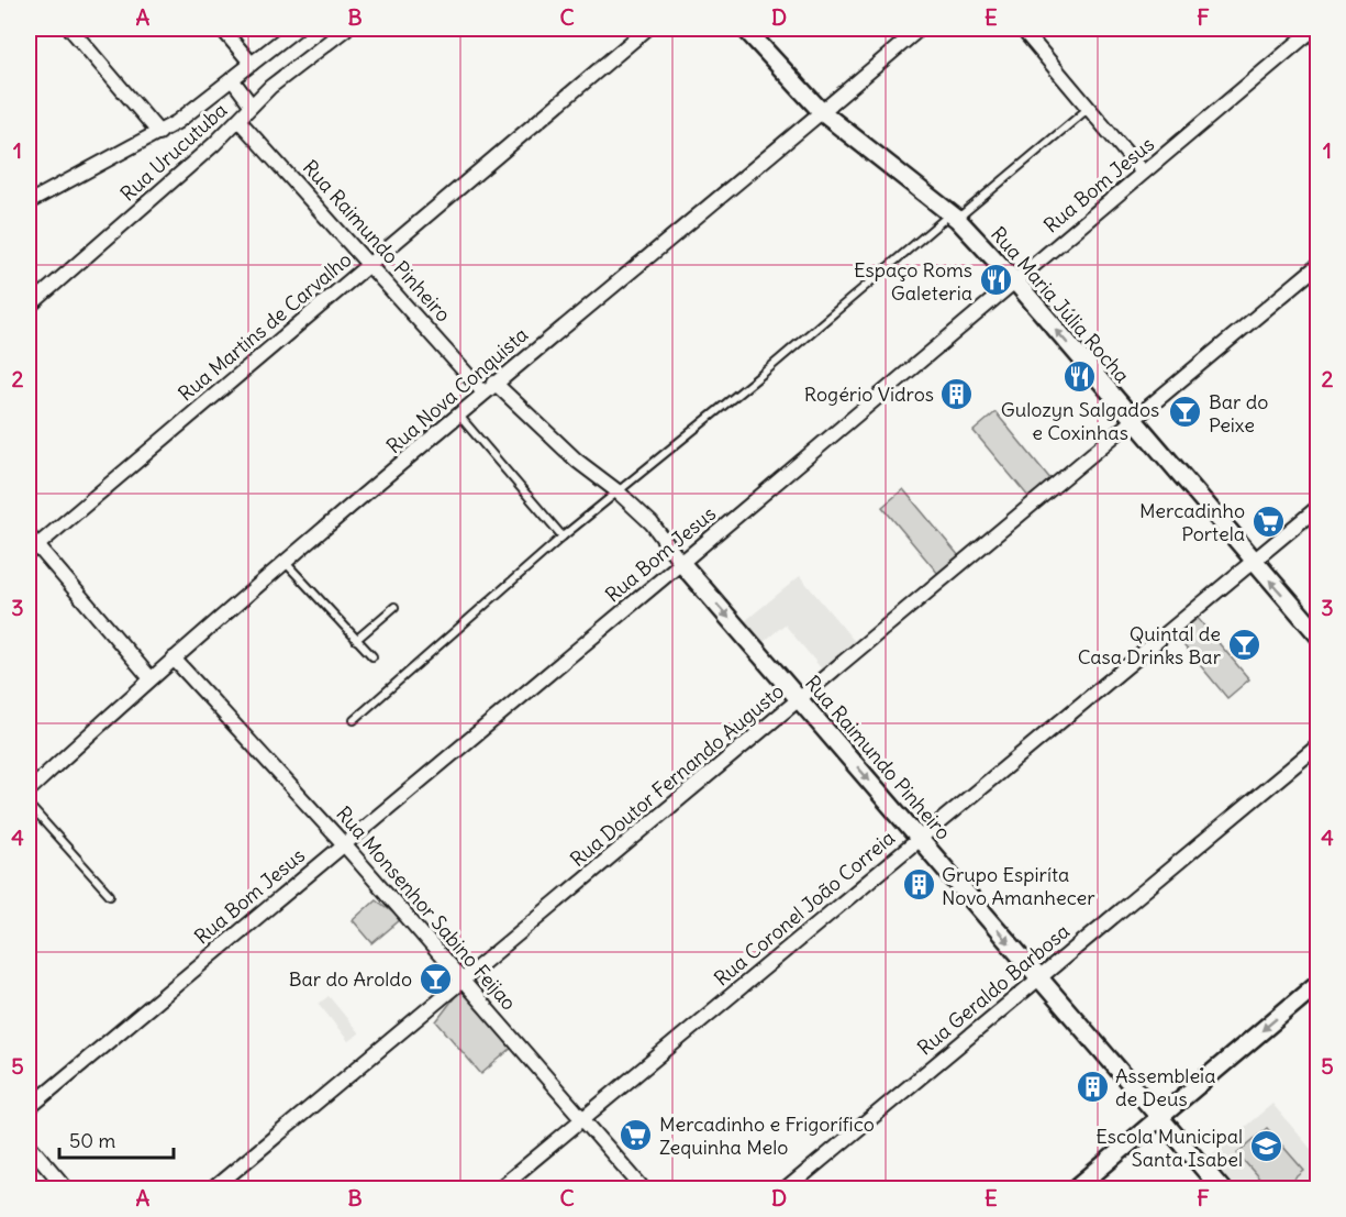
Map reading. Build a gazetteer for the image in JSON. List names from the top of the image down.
{
  "streets": {
    "street": [
      "Rua Urucutuba",
      "Rua Bom Jesus",
      "Rua Raimundo Pinheiro",
      "Rua Maria Júlia Rocha",
      "Rua Martins de Carvalho",
      "Rua Nova Conquista",
      "Rua Doutor Fernando Augusto",
      "Rua Monsenhor Sabino Feijao",
      "Rua Coronel João Correia",
      "Rua Geraldo Barbosa"
    ]
  },
  "crossings": [
    ["Rua Urucutuba", "Rua Raimundo Pinheiro"],
    ["Rua Bom Jesus", "Rua Raimundo Pinheiro"],
    ["Rua Bom Jesus", "Rua Maria Júlia Rocha"],
    ["Rua Bom Jesus", "Rua Monsenhor Sabino Feijao"],
    ["Rua Raimundo Pinheiro", "Rua Martins de Carvalho"],
    ["Rua Raimundo Pinheiro", "Rua Nova Conquista"],
    ["Rua Raimundo Pinheiro", "Rua Doutor Fernando Augusto"],
    ["Rua Raimundo Pinheiro", "Rua Coronel João Correia"],
    ["Rua Raimundo Pinheiro", "Rua Geraldo Barbosa"],
    ["Rua Maria Júlia Rocha", "Rua Nova Conquista"],
    ["Rua Maria Júlia Rocha", "Rua Doutor Fernando Augusto"],
    ["Rua Maria Júlia Rocha", "Rua Coronel João Correia"],
    ["Rua Nova Conquista", "Rua Monsenhor Sabino Feijao"],
    ["Rua Doutor Fernando Augusto", "Rua Monsenhor Sabino Feijao"],
    ["Rua Monsenhor Sabino Feijao", "Rua Coronel João Correia"]
  ],
  "one_way": ["Rua Raimundo Pinheiro"],
  "places": {
    "restaurant": ["Espaço Roms Galeteria", "Gulozyn Salgados e Coxinhas"],
    "building": ["Rogério Vidros", "Grupo Espiríta Novo Amanhecer", "Assembleia de Deus"],
    "bar": ["Bar do Peixe", "Quintal de Casa Drinks Bar", "Bar do Aroldo"],
    "supermarket": ["Mercadinho Portela", "Mercadinho e Frigorífico Zequinha Melo"],
    "school or university": ["Escola Municipal Santa Isabel"]
  },
  "scale_bar": "50 m",
  "grid": {
    "columns": [
      "A",
      "B",
      "C",
      "D",
      "E",
      "F"
    ],
    "rows": [
      "1",
      "2",
      "3",
      "4",
      "5"
    ]
  }
}
